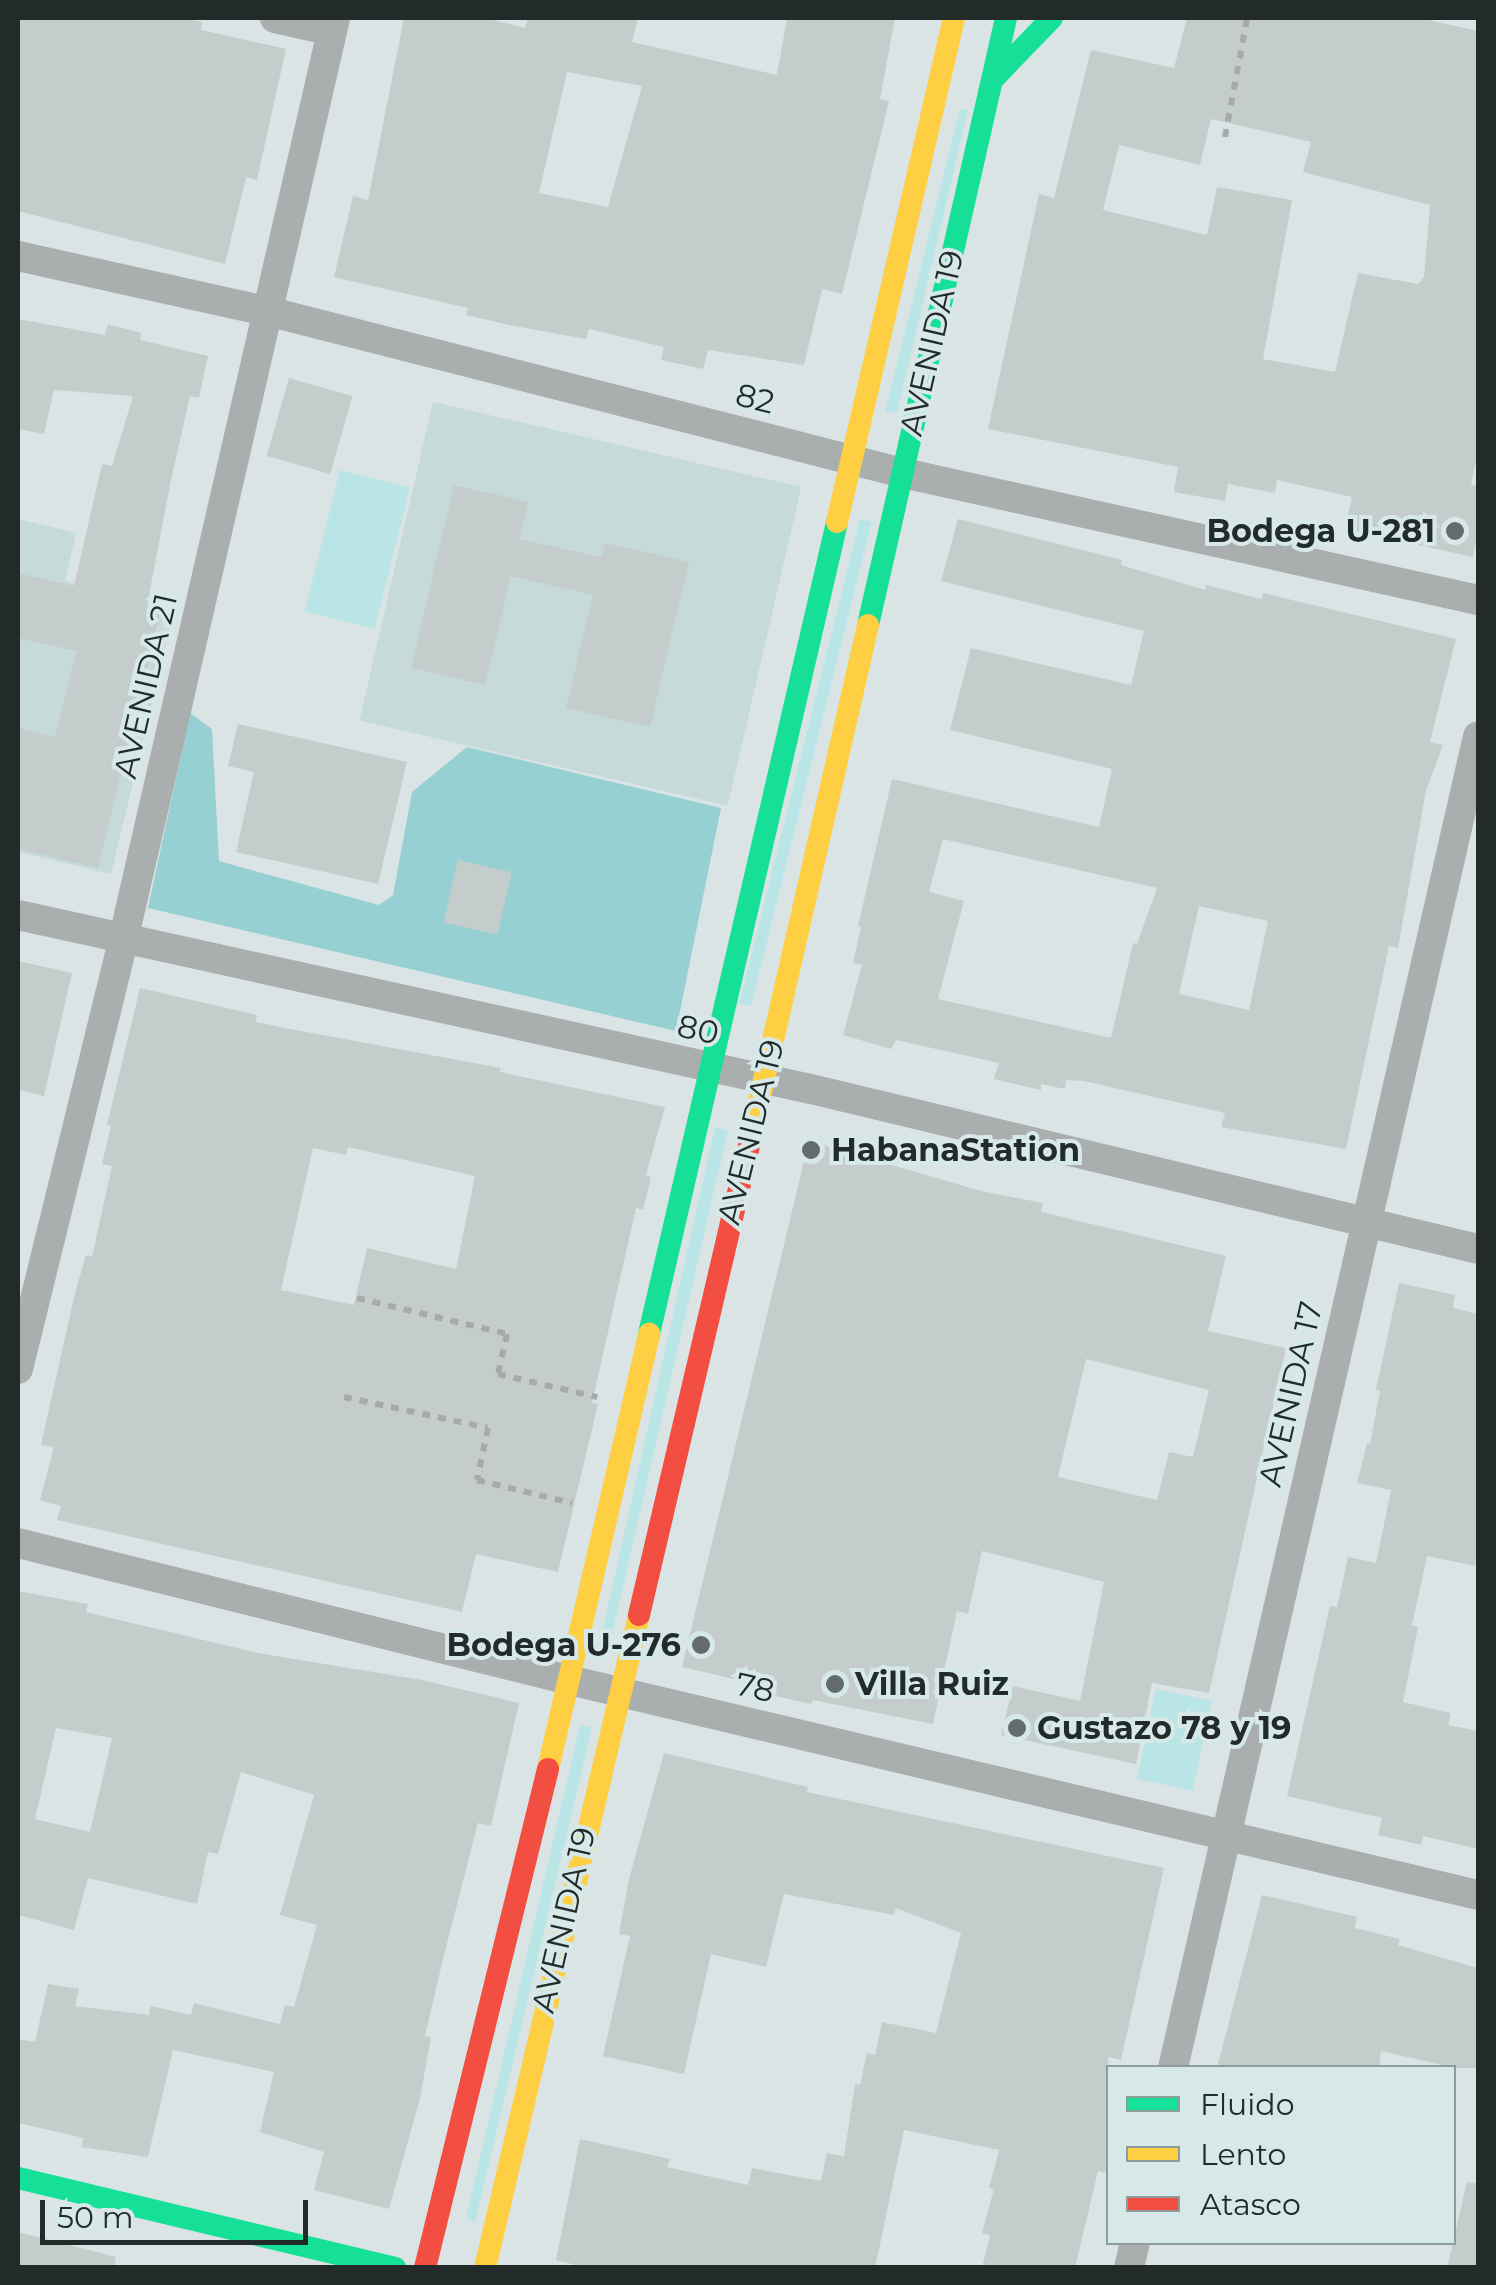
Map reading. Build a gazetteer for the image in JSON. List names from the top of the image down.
{
  "streets": {
    "main road": ["AVENIDA 19"],
    "street": [
      "82",
      "AVENIDA 21",
      "80",
      "AVENIDA 17",
      "78"
    ]
  },
  "crossings": [
    ["AVENIDA 19", "82"],
    ["AVENIDA 19", "80"],
    ["AVENIDA 19", "78"],
    ["82", "AVENIDA 21"],
    ["AVENIDA 21", "80"],
    ["80", "AVENIDA 17"],
    ["AVENIDA 17", "78"]
  ],
  "places": [
    "Bodega U-281",
    "HabanaStation",
    "Bodega U-276",
    "Villa Ruiz",
    "Gustazo 78 y 19"
  ],
  "legend": ["Fluido", "Lento", "Atasco"],
  "scale_bar": "50 m"
}
